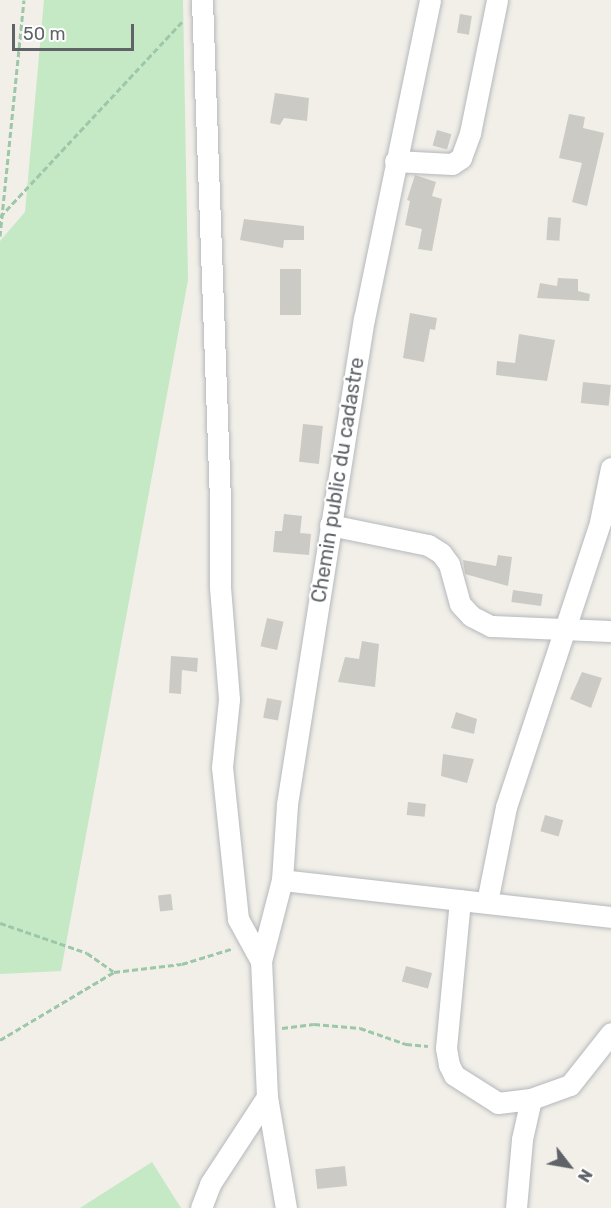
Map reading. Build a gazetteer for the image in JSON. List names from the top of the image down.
{
  "streets": {
    "street": ["Chemin public du cadastre"]
  },
  "scale_bar": "50 m",
  "north": "bottom right"
}
